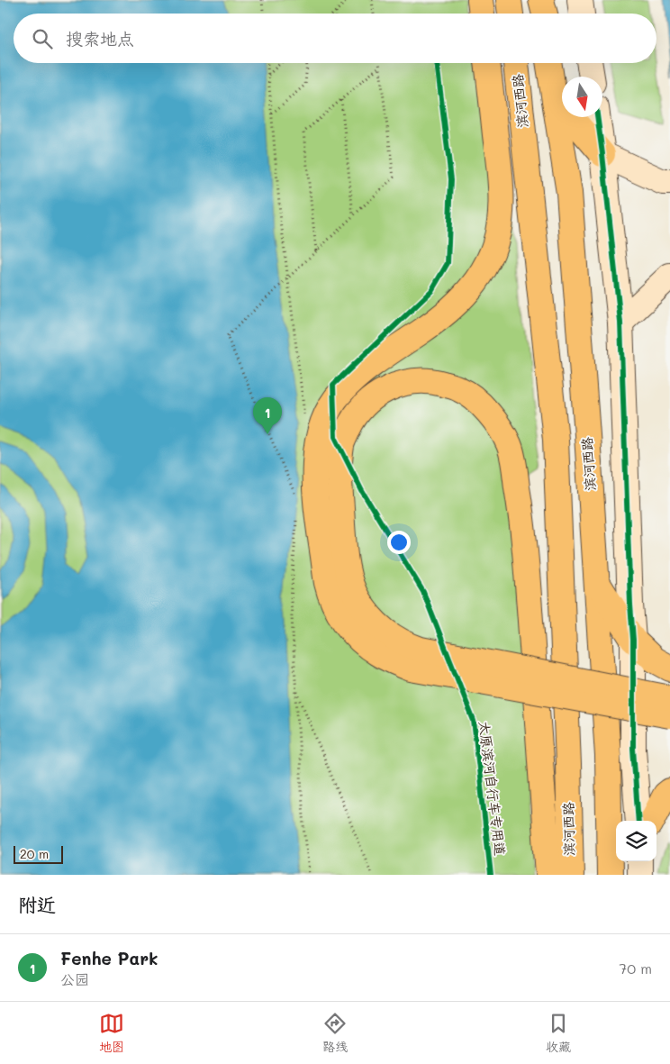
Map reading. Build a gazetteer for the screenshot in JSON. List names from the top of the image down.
{
  "streets": {
    "highway": ["滨河西路"],
    "cycle path": ["太原滨河自行车专用道"]
  },
  "scale_bar": "20 m",
  "north": "bottom",
  "page": {
    "search": "搜索地点",
    "pins": "1",
    "scale": "20 m",
    "heading": "附近",
    "list": [
      {
        "mark": "1",
        "name": "Fenhe Park",
        "note": "公园",
        "value": "70 m"
      }
    ],
    "nav": ["地图", "路线", "收藏"]
  }
}
